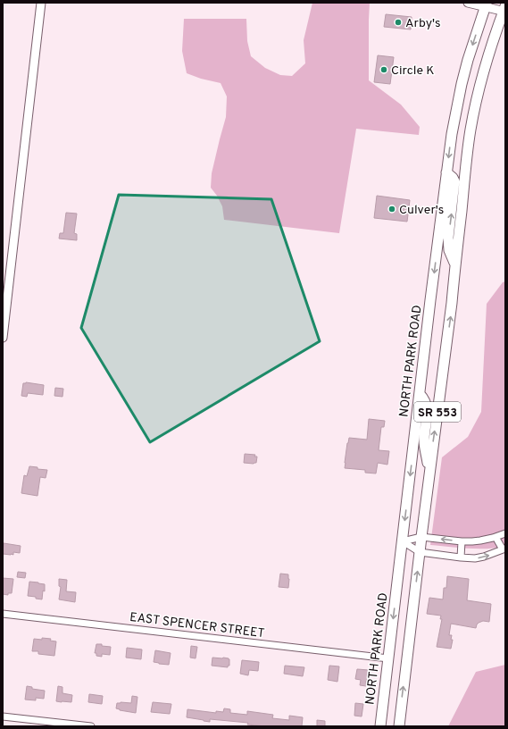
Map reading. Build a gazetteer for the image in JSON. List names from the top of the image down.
{
  "streets": {
    "main road": ["NORTH PARK ROAD", "SR 553"],
    "street": ["EAST SPENCER STREET"]
  },
  "crossings": [
    ["NORTH PARK ROAD", "EAST SPENCER STREET"]
  ],
  "places": ["Arby's", "Circle K", "Culver's"]
}
